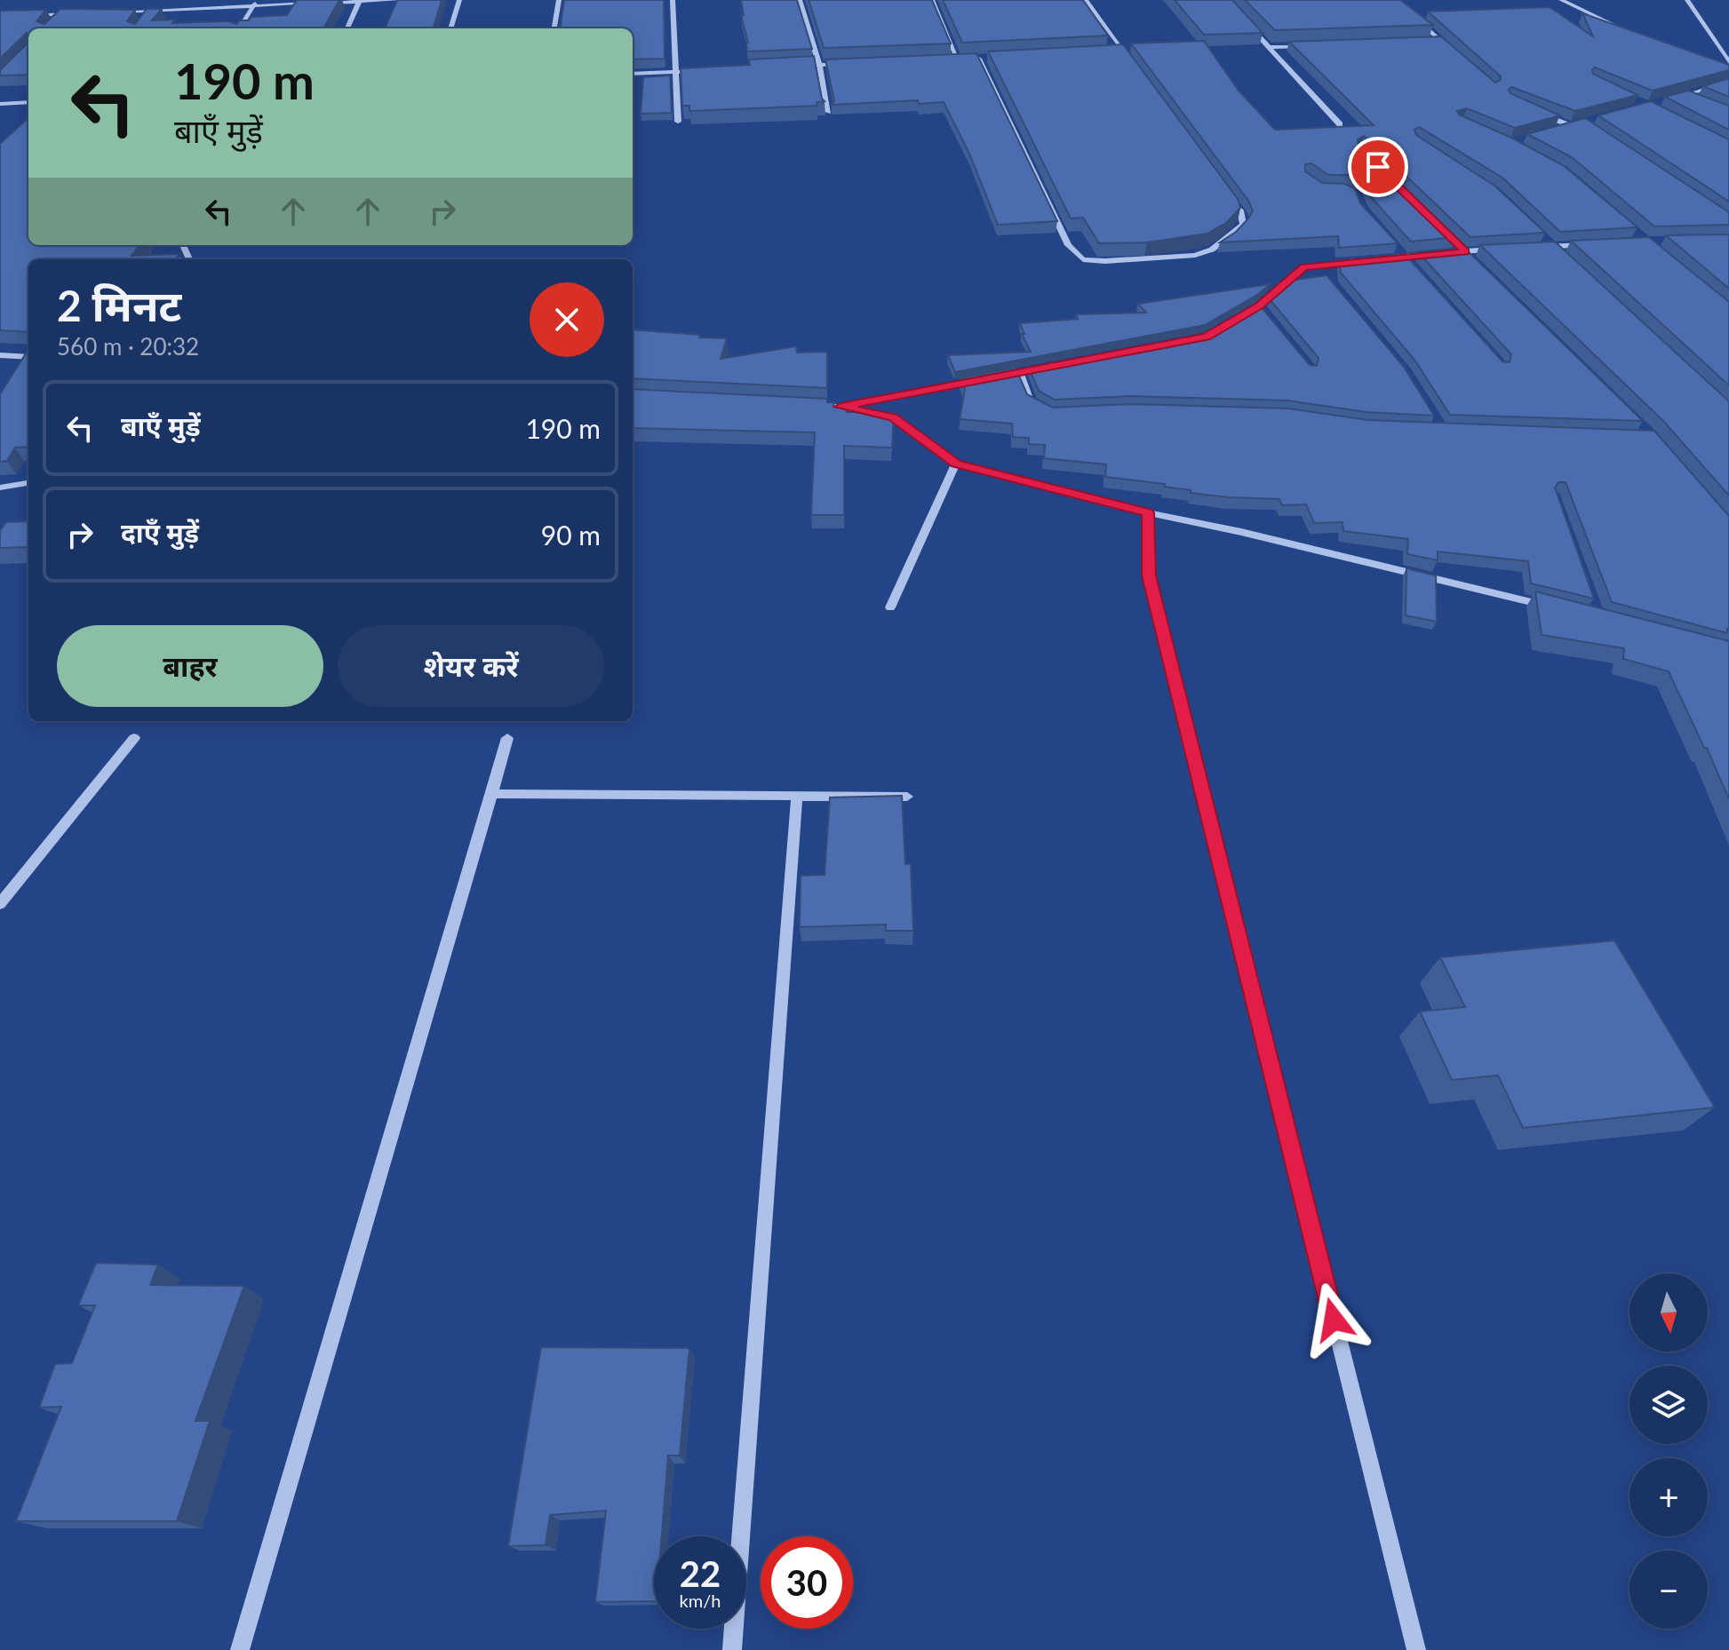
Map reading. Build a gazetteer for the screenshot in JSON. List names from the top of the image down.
{
  "north": "bottom",
  "page": {
    "turn": ["190 m", "बाएँ मुड़ें"],
    "heading": ["2 मिनट", "560 m · 20:32"],
    "list": [
      {
        "name": "बाएँ मुड़ें",
        "value": "190 m"
      },
      {
        "name": "दाएँ मुड़ें",
        "value": "90 m"
      }
    ],
    "buttons": ["बाहर", "शेयर करें"],
    "map_buttons": ["+", "−"],
    "speed": "22 km/h",
    "limit": "30"
  }
}
